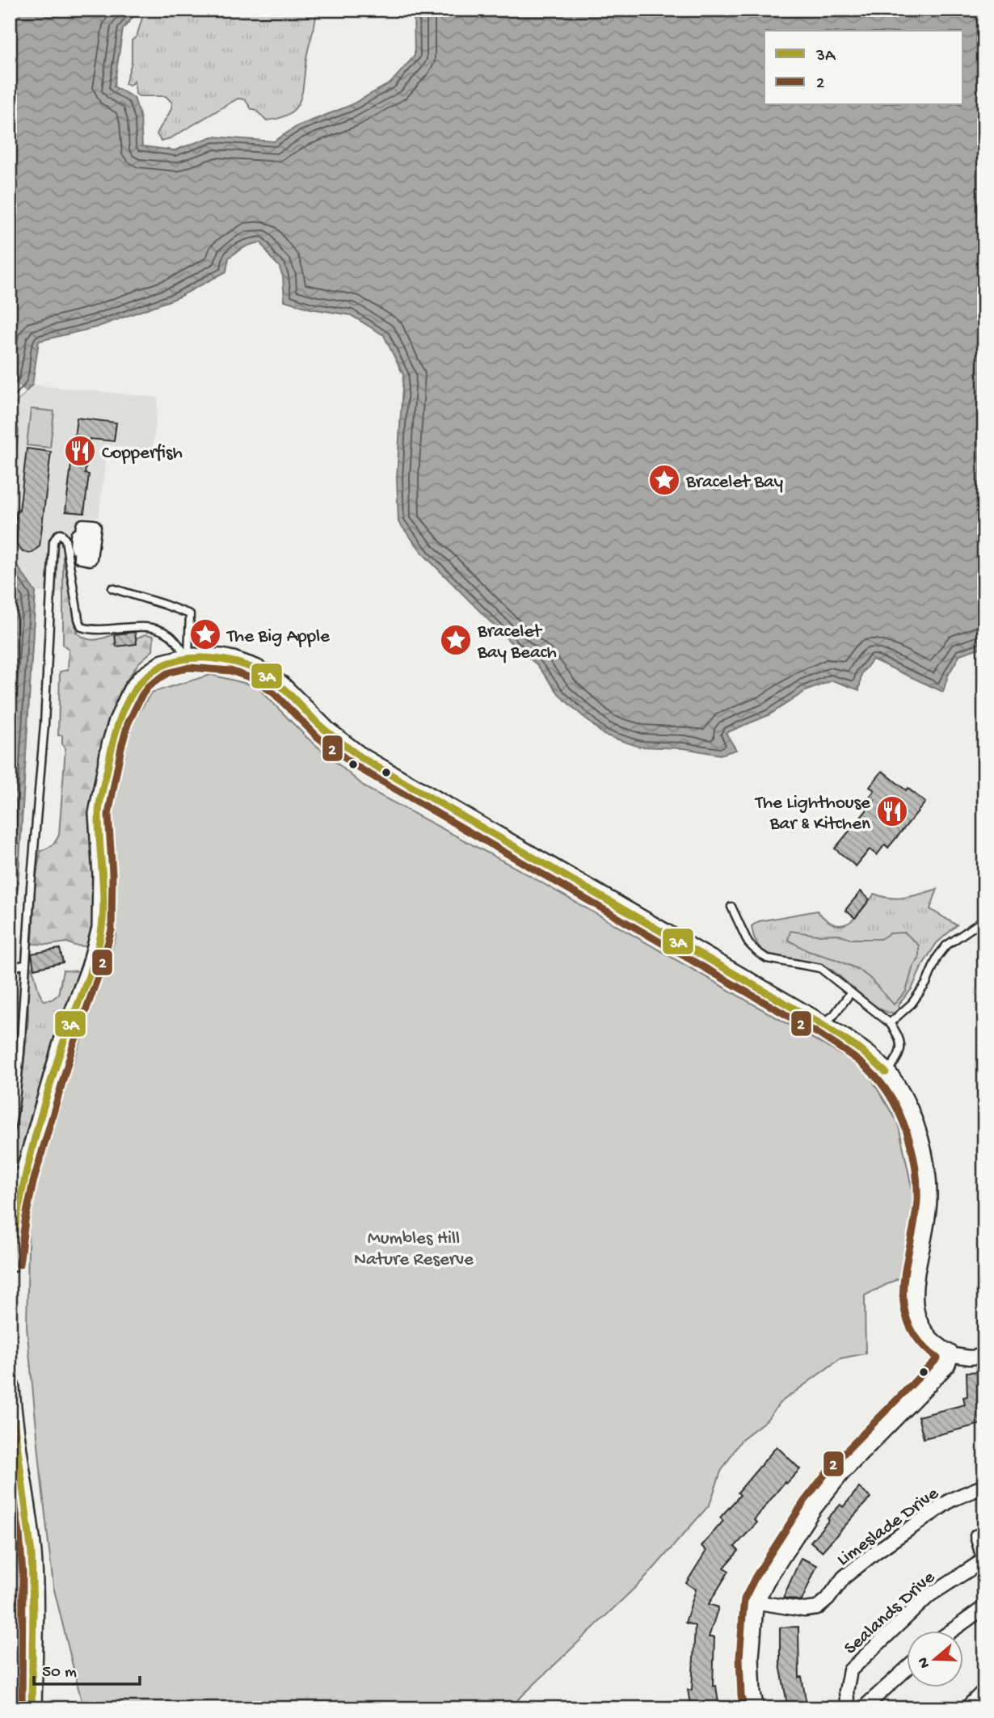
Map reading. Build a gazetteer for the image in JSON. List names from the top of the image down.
{
  "streets": {
    "street": ["Limeslade Drive", "Sealands Drive"]
  },
  "parks": ["Mumbles Hill Nature Reserve"],
  "places": {
    "restaurant": ["Copperfish", "The Lighthouse Bar & Kitchen"],
    "place": ["Bracelet Bay", "The Big Apple", "Bracelet Bay Beach"]
  },
  "lines": ["transit line 3A", "transit line 2"],
  "legend": ["3A", "2"],
  "scale_bar": "50 m",
  "north": "left"
}
